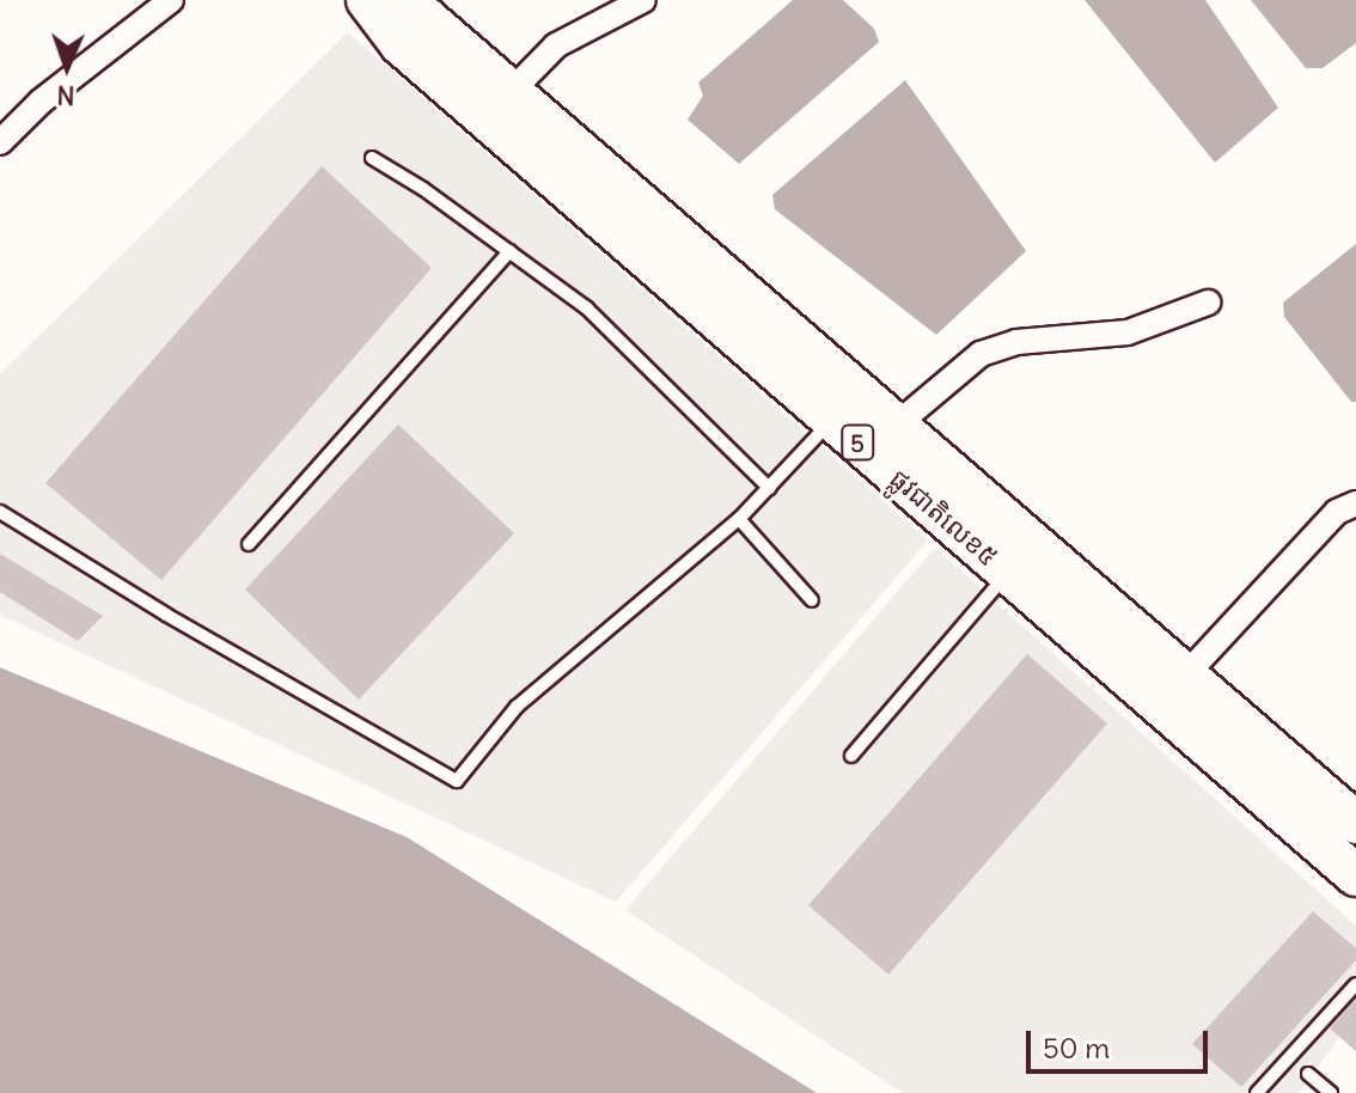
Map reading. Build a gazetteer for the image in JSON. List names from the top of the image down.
{
  "streets": {
    "highway": ["5", "ផ្លូវជាតិលេខ៥"]
  },
  "scale_bar": "50 m",
  "north": "bottom"
}
